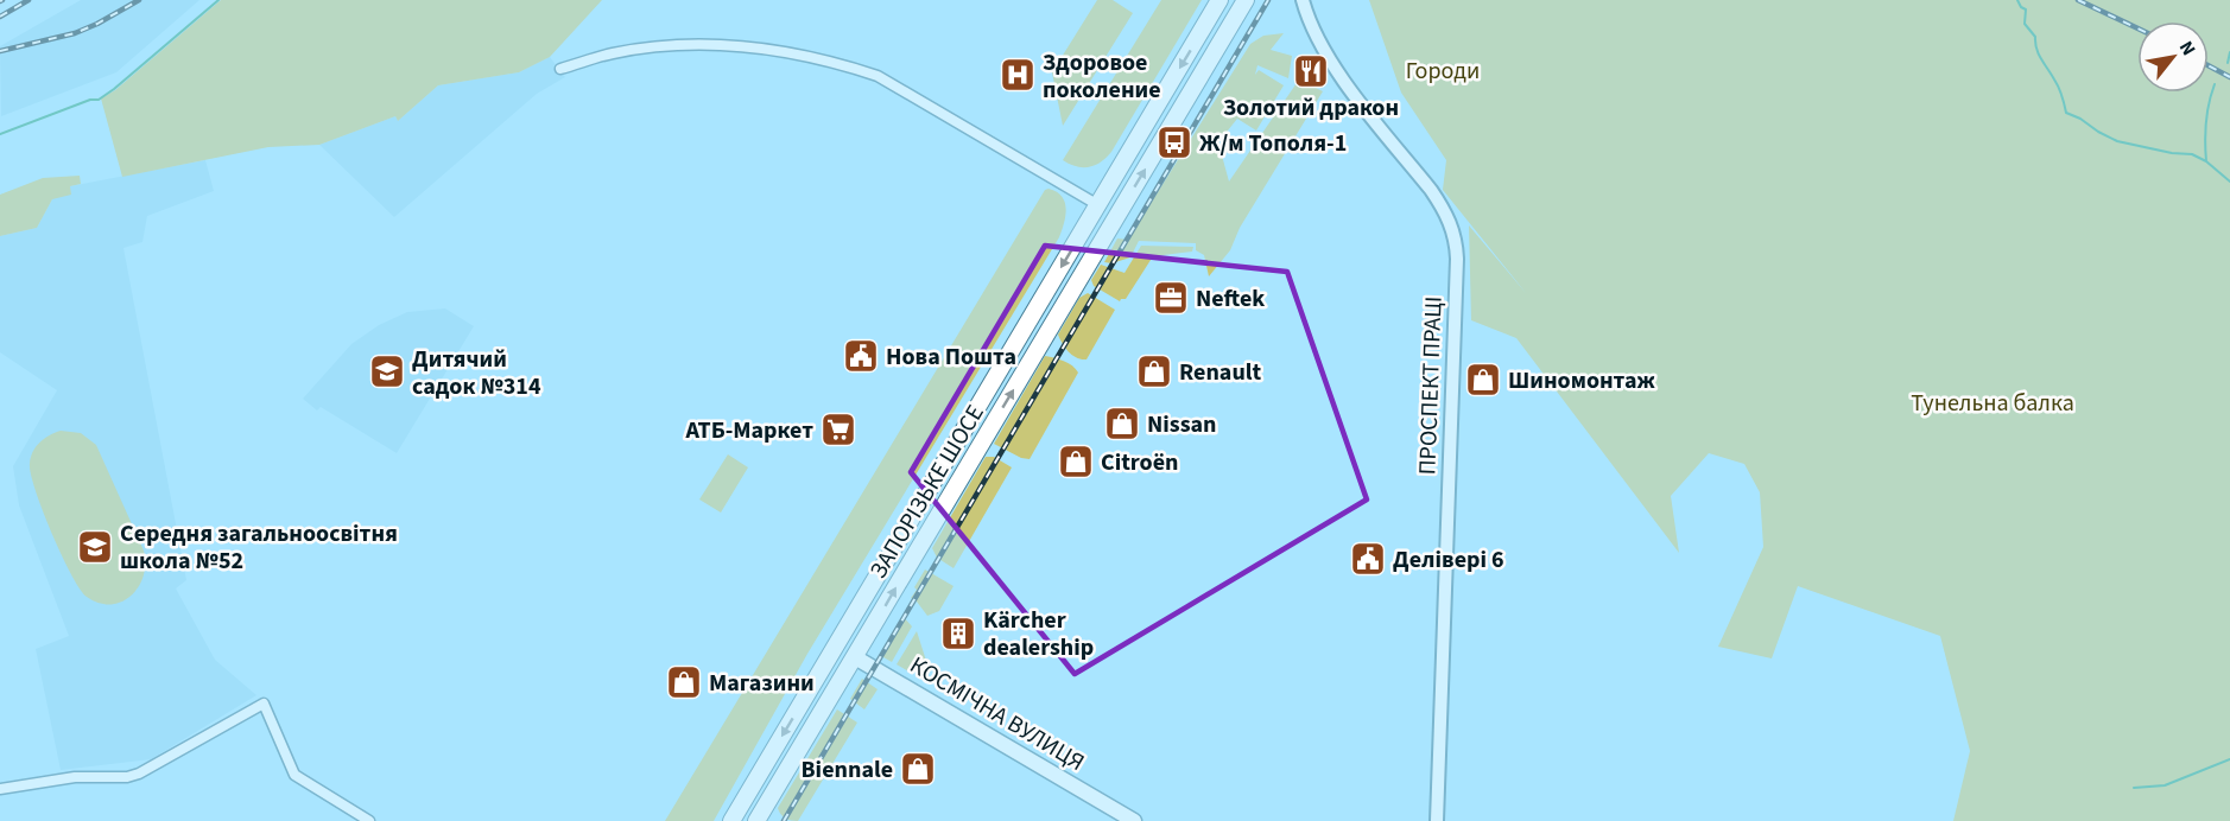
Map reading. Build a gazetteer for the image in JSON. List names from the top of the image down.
{
  "streets": {
    "main road": ["ЗАПОРІЗЬКЕ ШОСЕ", "КОСМІЧНА ВУЛИЦЯ"],
    "street": ["ПРОСПЕКТ ПРАЦІ"]
  },
  "crossings": [
    ["ЗАПОРІЗЬКЕ ШОСЕ", "КОСМІЧНА ВУЛИЦЯ"]
  ],
  "parks": ["Городи", "Тунельна балка"],
  "places": {
    "restaurant": ["Золотий дракон"],
    "hospital": ["Здоровое поколение"],
    "bus stop": ["Ж/м Тополя-1"],
    "office": ["Neftek"],
    "public building": ["Нова Пошта", "Делівері 6"],
    "school or university": ["Дитячий садок №314", "Середня загальноосвітня школа №52"],
    "shop": [
      "Renault",
      "Шиномонтаж",
      "Nissan",
      "Citroën",
      "Магазини",
      "Biennale"
    ],
    "supermarket": ["АТБ-Маркет"],
    "building": ["Kärcher dealership"]
  },
  "north": "top right"
}
